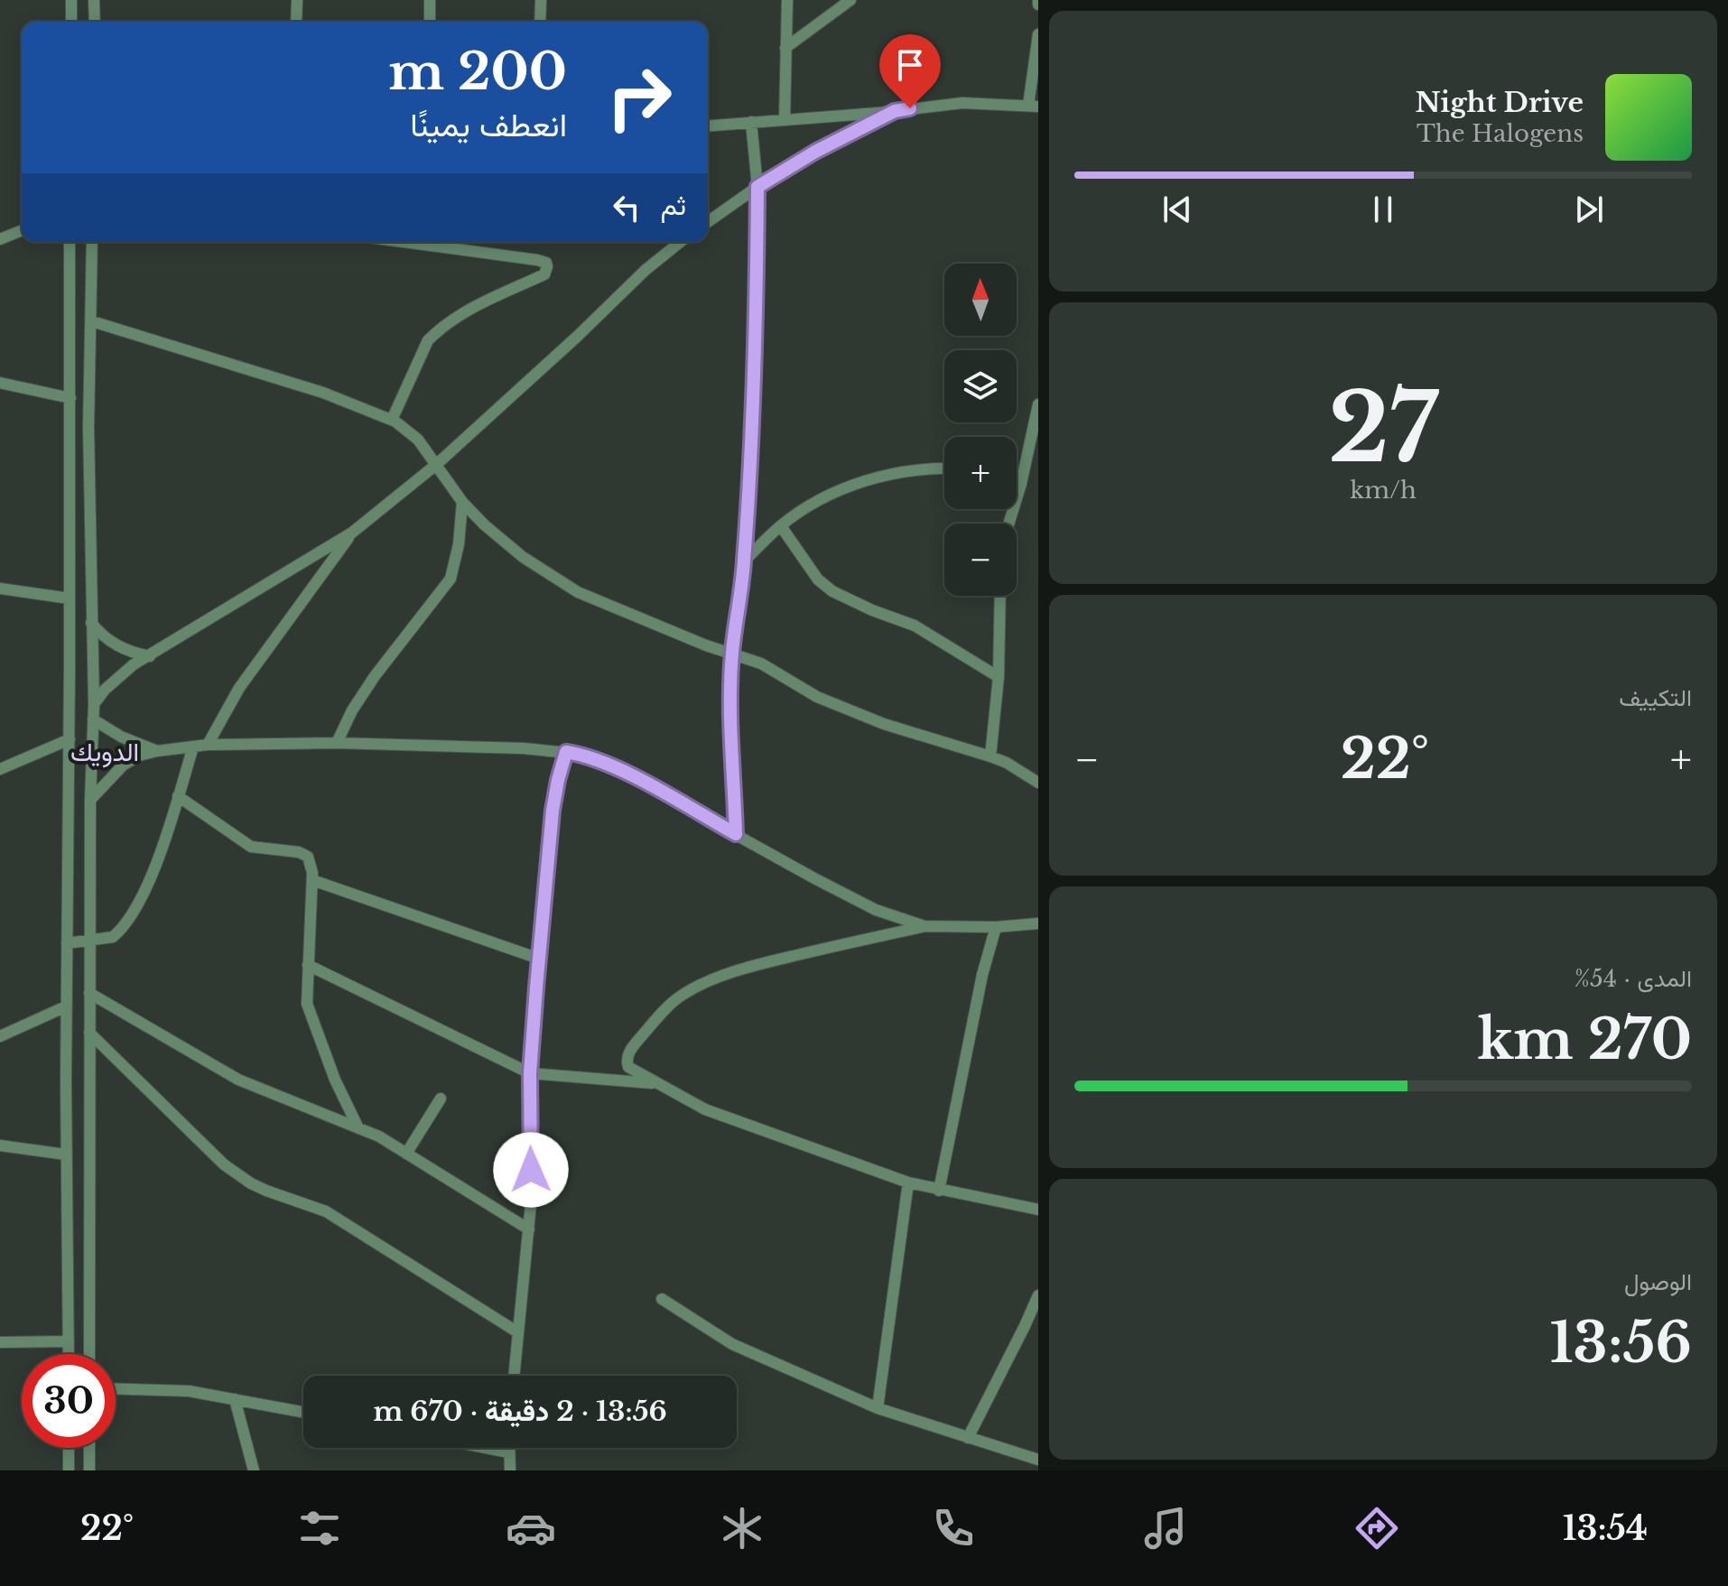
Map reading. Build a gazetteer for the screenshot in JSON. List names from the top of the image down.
{
  "districts": ["الدويك"],
  "north": "top",
  "page": {
    "turn": ["200 m", "انعطف يمينًا"],
    "song": ["Night Drive", "The Halogens"],
    "then": "ثم",
    "map_buttons": ["+", "−"],
    "tile": [
      ["27", "km/h"],
      "التكييف",
      ["المدى · 54%", "270 km"],
      ["الوصول", "13:56"]
    ],
    "heat": ["−", "22°", "+"],
    "limit": "30",
    "trip": "13:56 · 2 دقيقة · 670 m",
    "tabs": ["13:54", "22°"]
  }
}
